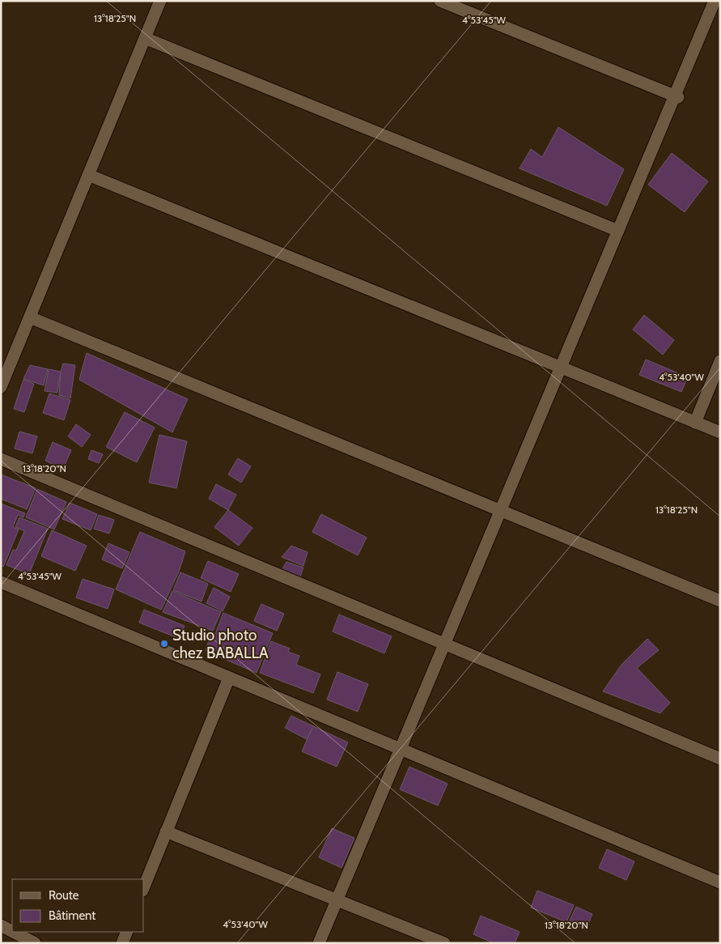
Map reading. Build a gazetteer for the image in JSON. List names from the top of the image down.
{
  "places": ["Studio photo chez BABALLA"],
  "legend": ["Route", "Bâtiment"],
  "coordinates": [
    "13°18'25\"N",
    "4°53'45\"W",
    "4°53'40\"W",
    "13°18'20\"N"
  ]
}
